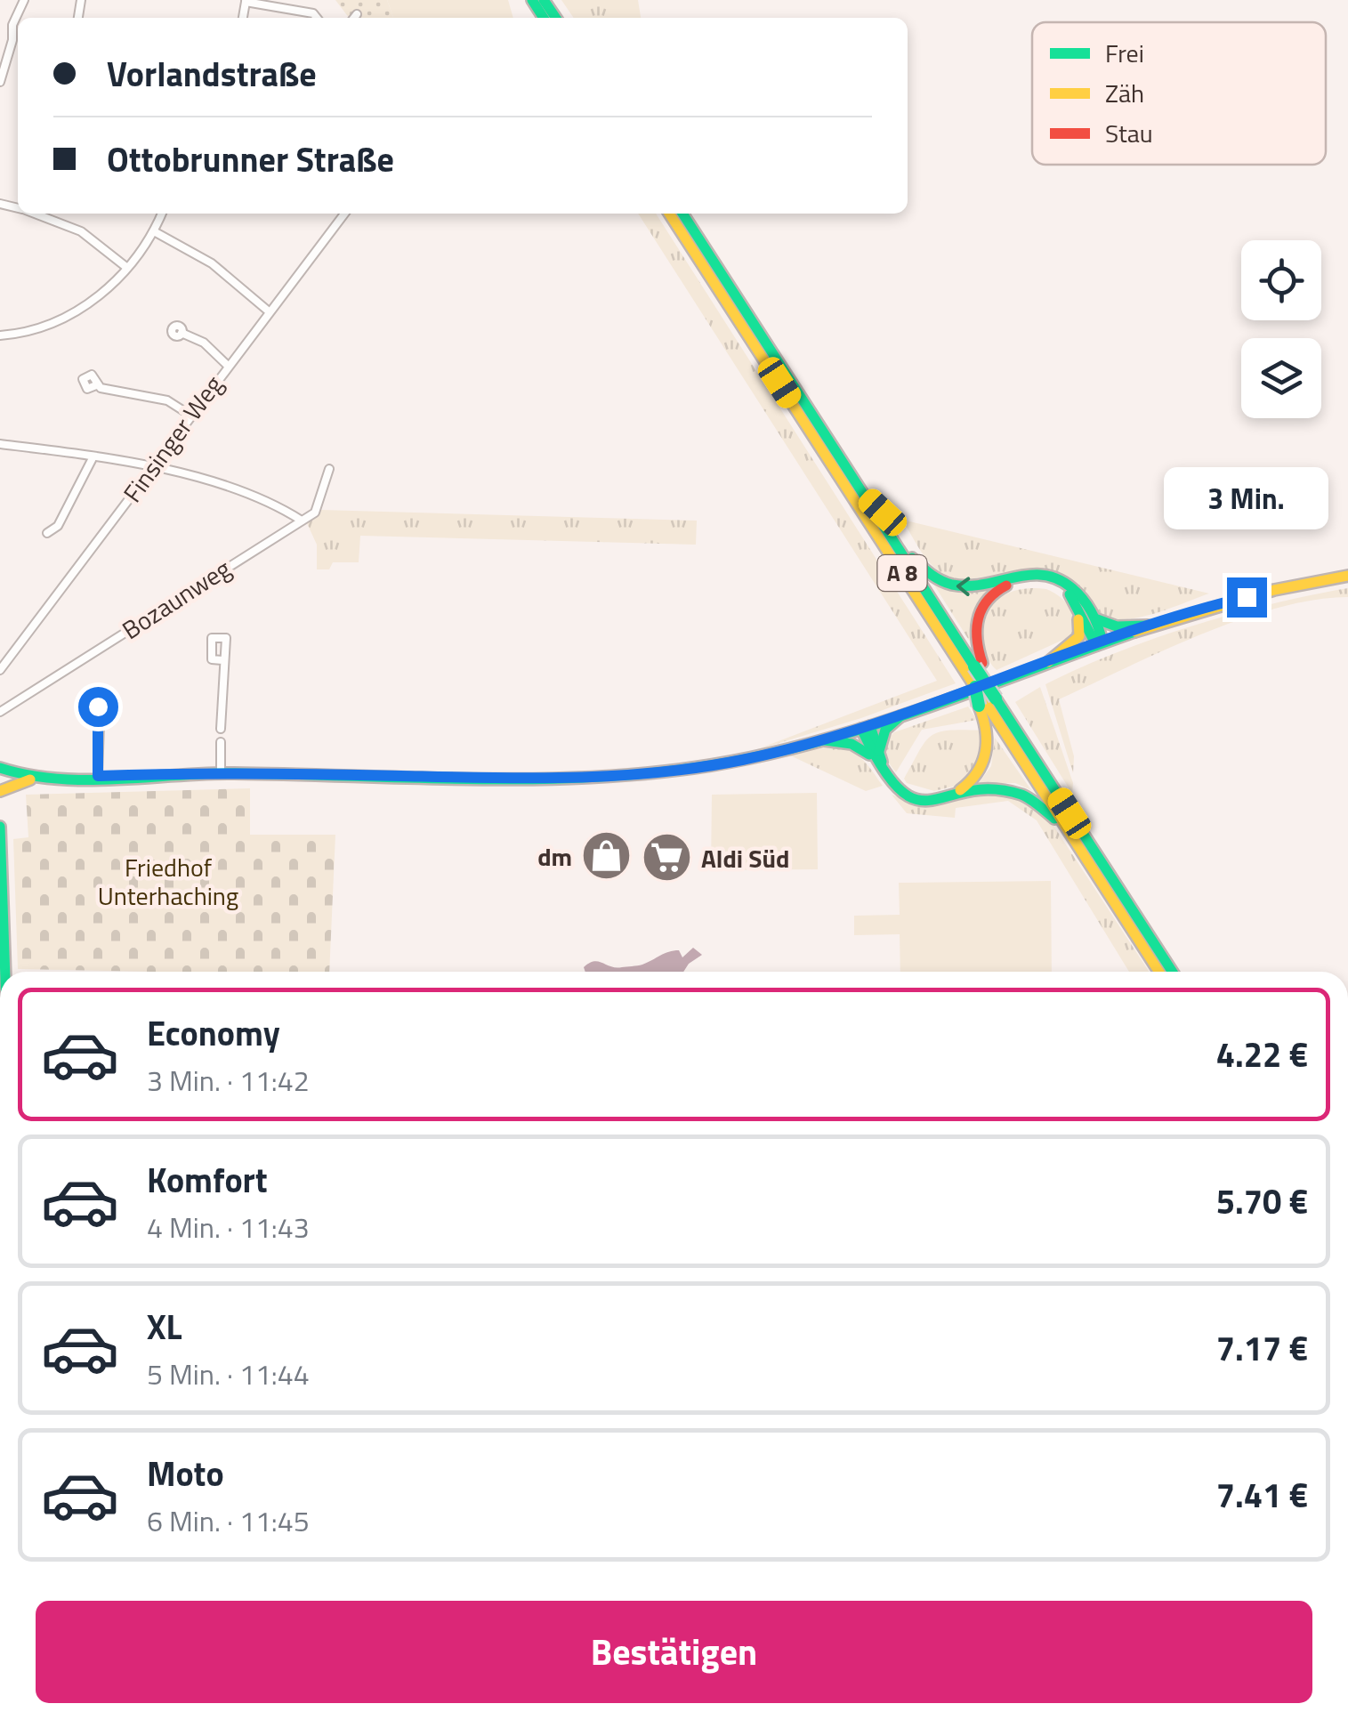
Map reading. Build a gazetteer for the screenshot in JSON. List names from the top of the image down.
{
  "streets": {
    "main road": ["A 8"],
    "street": ["Finsinger Weg", "Bozaunweg"]
  },
  "parks": ["Friedhof Unterhaching"],
  "places": {
    "shop": ["dm"],
    "supermarket": ["Aldi Süd"]
  },
  "legend": ["Frei", "Zäh", "Stau"],
  "page": {
    "banner": ["Vorlandstraße", "Ottobrunner Straße"],
    "bubble": "3 Min.",
    "list": [
      {
        "name": "Economy",
        "note": "3 Min. · 11:42",
        "value": "4.22 €"
      },
      {
        "name": "Komfort",
        "note": "4 Min. · 11:43",
        "value": "5.70 €"
      },
      {
        "name": "XL",
        "note": "5 Min. · 11:44",
        "value": "7.17 €"
      },
      {
        "name": "Moto",
        "note": "6 Min. · 11:45",
        "value": "7.41 €"
      }
    ],
    "buttons": "Bestätigen"
  }
}
